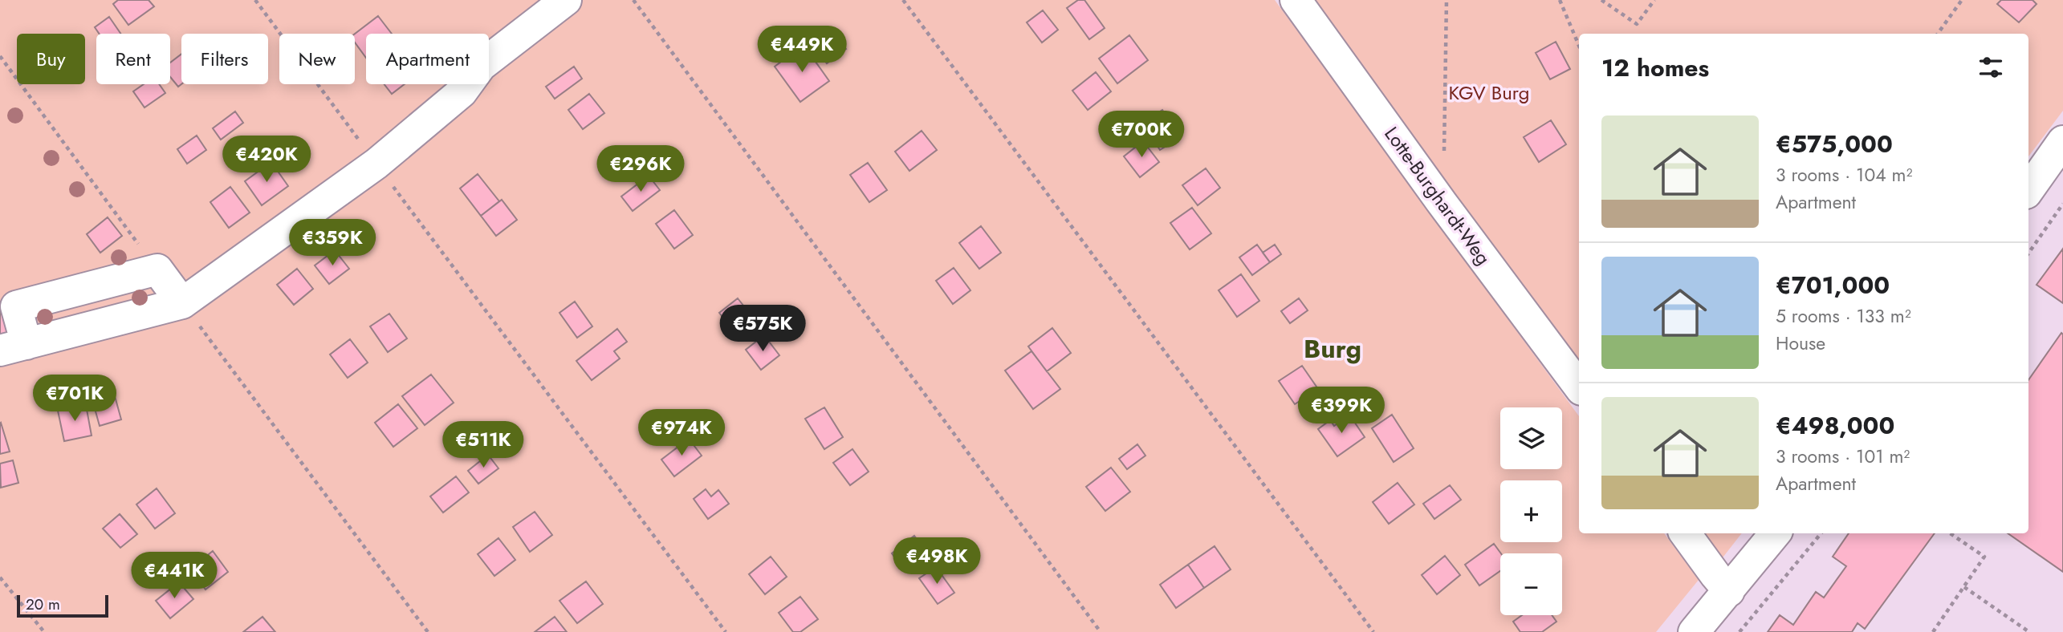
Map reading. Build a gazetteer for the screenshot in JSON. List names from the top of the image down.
{
  "streets": {
    "street": ["Lotte-Burghardt-Weg"]
  },
  "districts": ["Burg"],
  "parks": ["KGV Burg"],
  "scale_bar": "20 m",
  "page": {
    "price": [
      "€449K",
      "€700K",
      "€420K",
      "€296K",
      "€359K",
      "€575K",
      "€701K",
      "€399K",
      "€974K",
      "€511K",
      "€498K",
      "€441K"
    ],
    "chip": [
      "Buy",
      "Rent",
      "Filters",
      "New",
      "Apartment"
    ],
    "heading": "12 homes",
    "list": [
      {
        "name": "€575,000",
        "note": "3 rooms · 104 m² · Apartment"
      },
      {
        "name": "€701,000",
        "note": "5 rooms · 133 m² · House"
      },
      {
        "name": "€498,000",
        "note": "3 rooms · 101 m² · Apartment"
      }
    ],
    "map_buttons": ["+", "−"],
    "scale": "20 m"
  }
}
